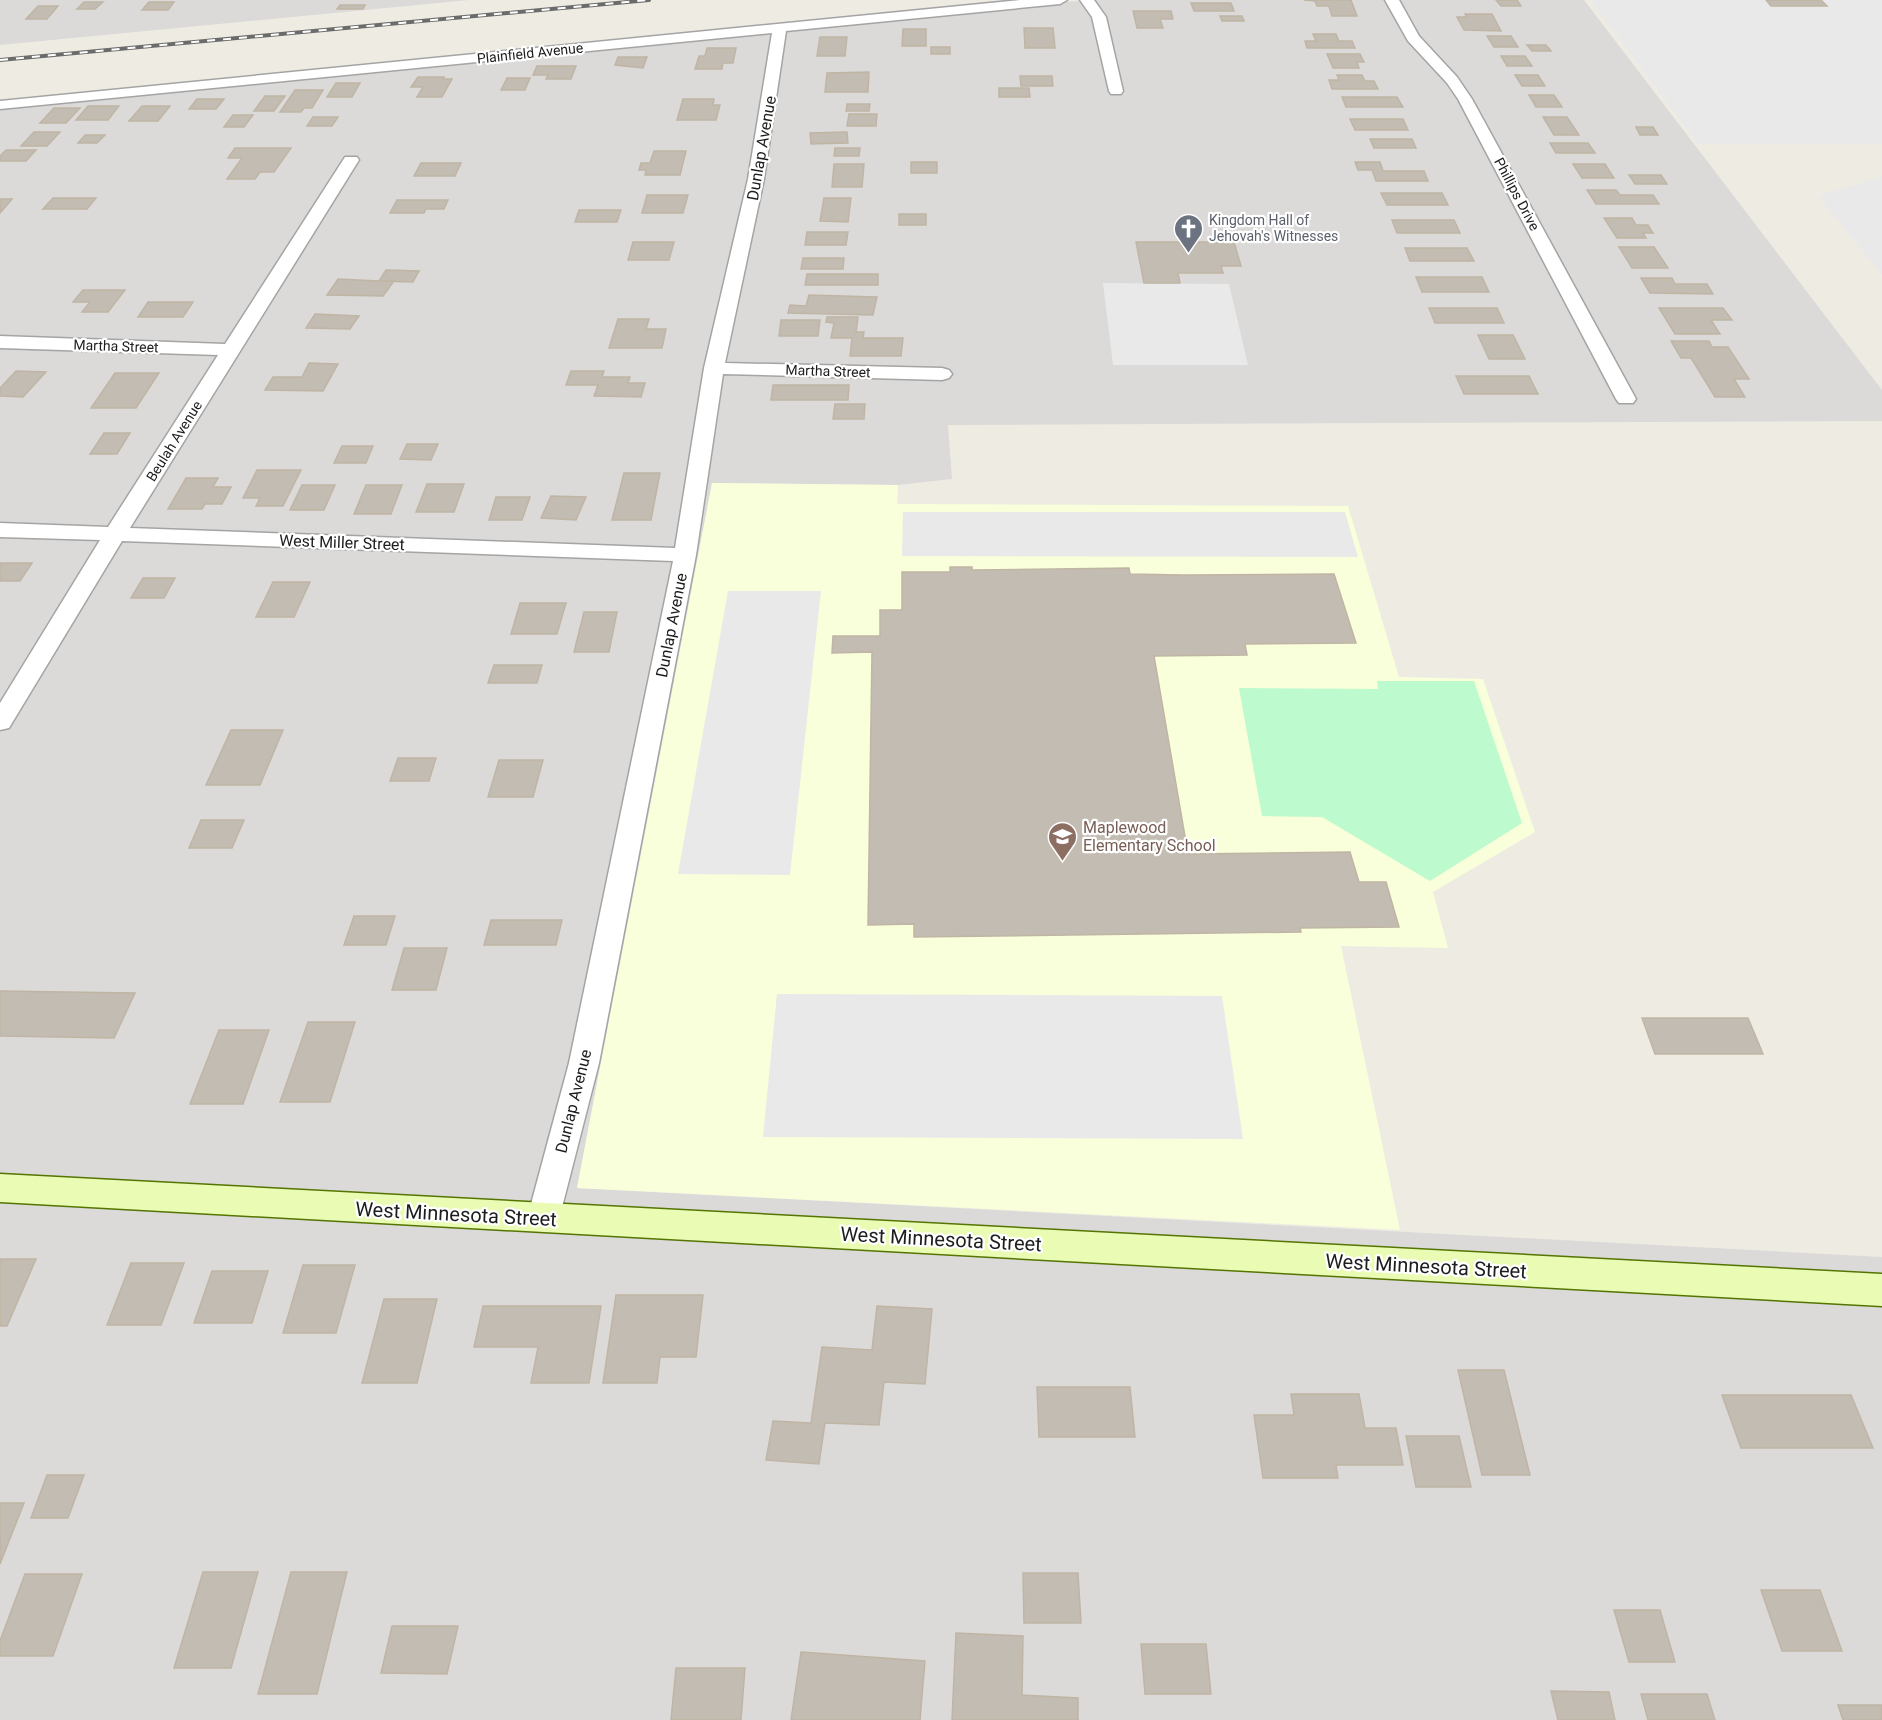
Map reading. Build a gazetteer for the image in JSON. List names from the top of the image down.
{
  "streets": {
    "street": [
      "Plainfield Avenue",
      "Dunlap Avenue",
      "Phillips Drive",
      "Martha Street",
      "Beulah Avenue",
      "West Miller Street",
      "West Minnesota Street"
    ]
  },
  "crossings": [
    ["Plainfield Avenue", "Dunlap Avenue"],
    ["Dunlap Avenue", "Martha Street"],
    ["Dunlap Avenue", "West Miller Street"],
    ["Dunlap Avenue", "West Minnesota Street"],
    ["Martha Street", "Beulah Avenue"],
    ["Beulah Avenue", "West Miller Street"]
  ],
  "places": {
    "church": ["Kingdom Hall of Jehovah's Witnesses"],
    "school or university": ["Maplewood Elementary School"]
  }
}
